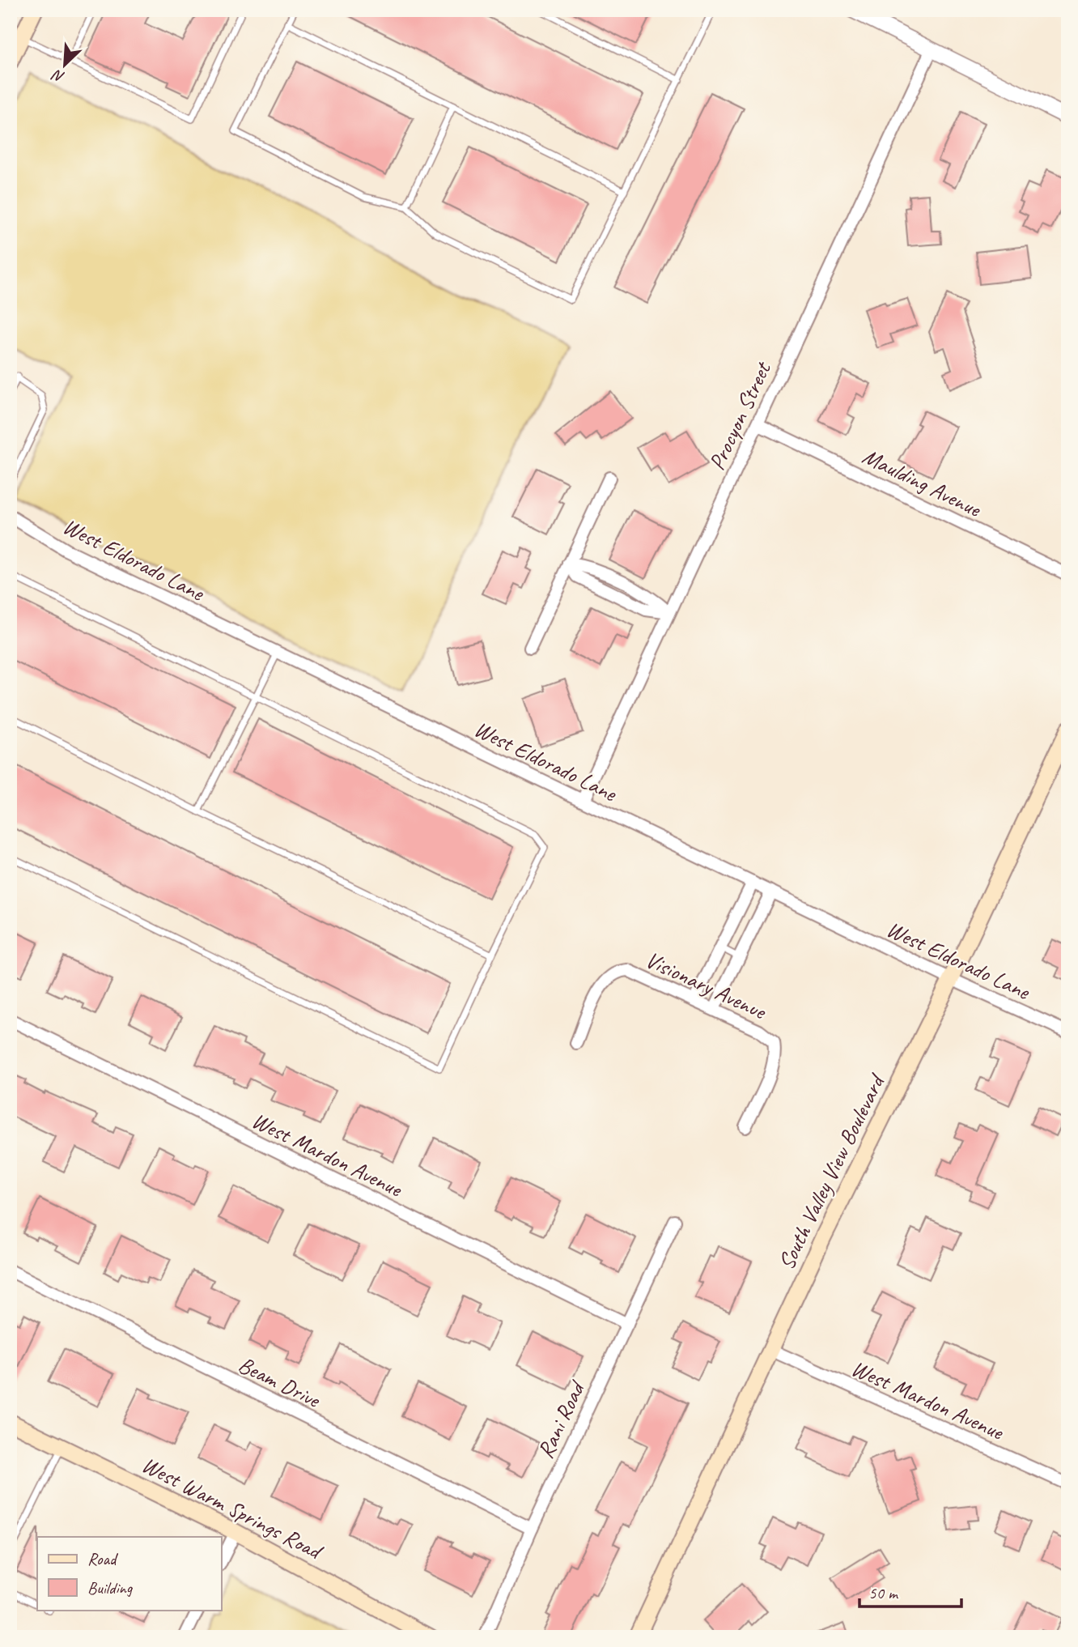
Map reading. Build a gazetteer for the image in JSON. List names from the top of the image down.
{
  "streets": {
    "main road": ["South Valley View Boulevard", "West Warm Springs Road"],
    "street": [
      "Procyon Street",
      "Maulding Avenue",
      "West Eldorado Lane",
      "Visionary Avenue",
      "West Mardon Avenue",
      "Beam Drive",
      "Rani Road"
    ]
  },
  "crossings": [
    ["Procyon Street", "Maulding Avenue"],
    ["Procyon Street", "West Eldorado Lane"],
    ["West Eldorado Lane", "South Valley View Boulevard"],
    ["West Mardon Avenue", "South Valley View Boulevard"],
    ["West Mardon Avenue", "Rani Road"],
    ["Beam Drive", "Rani Road"]
  ],
  "legend": ["Road", "Building"],
  "scale_bar": "50 m",
  "north": "bottom left"
}
